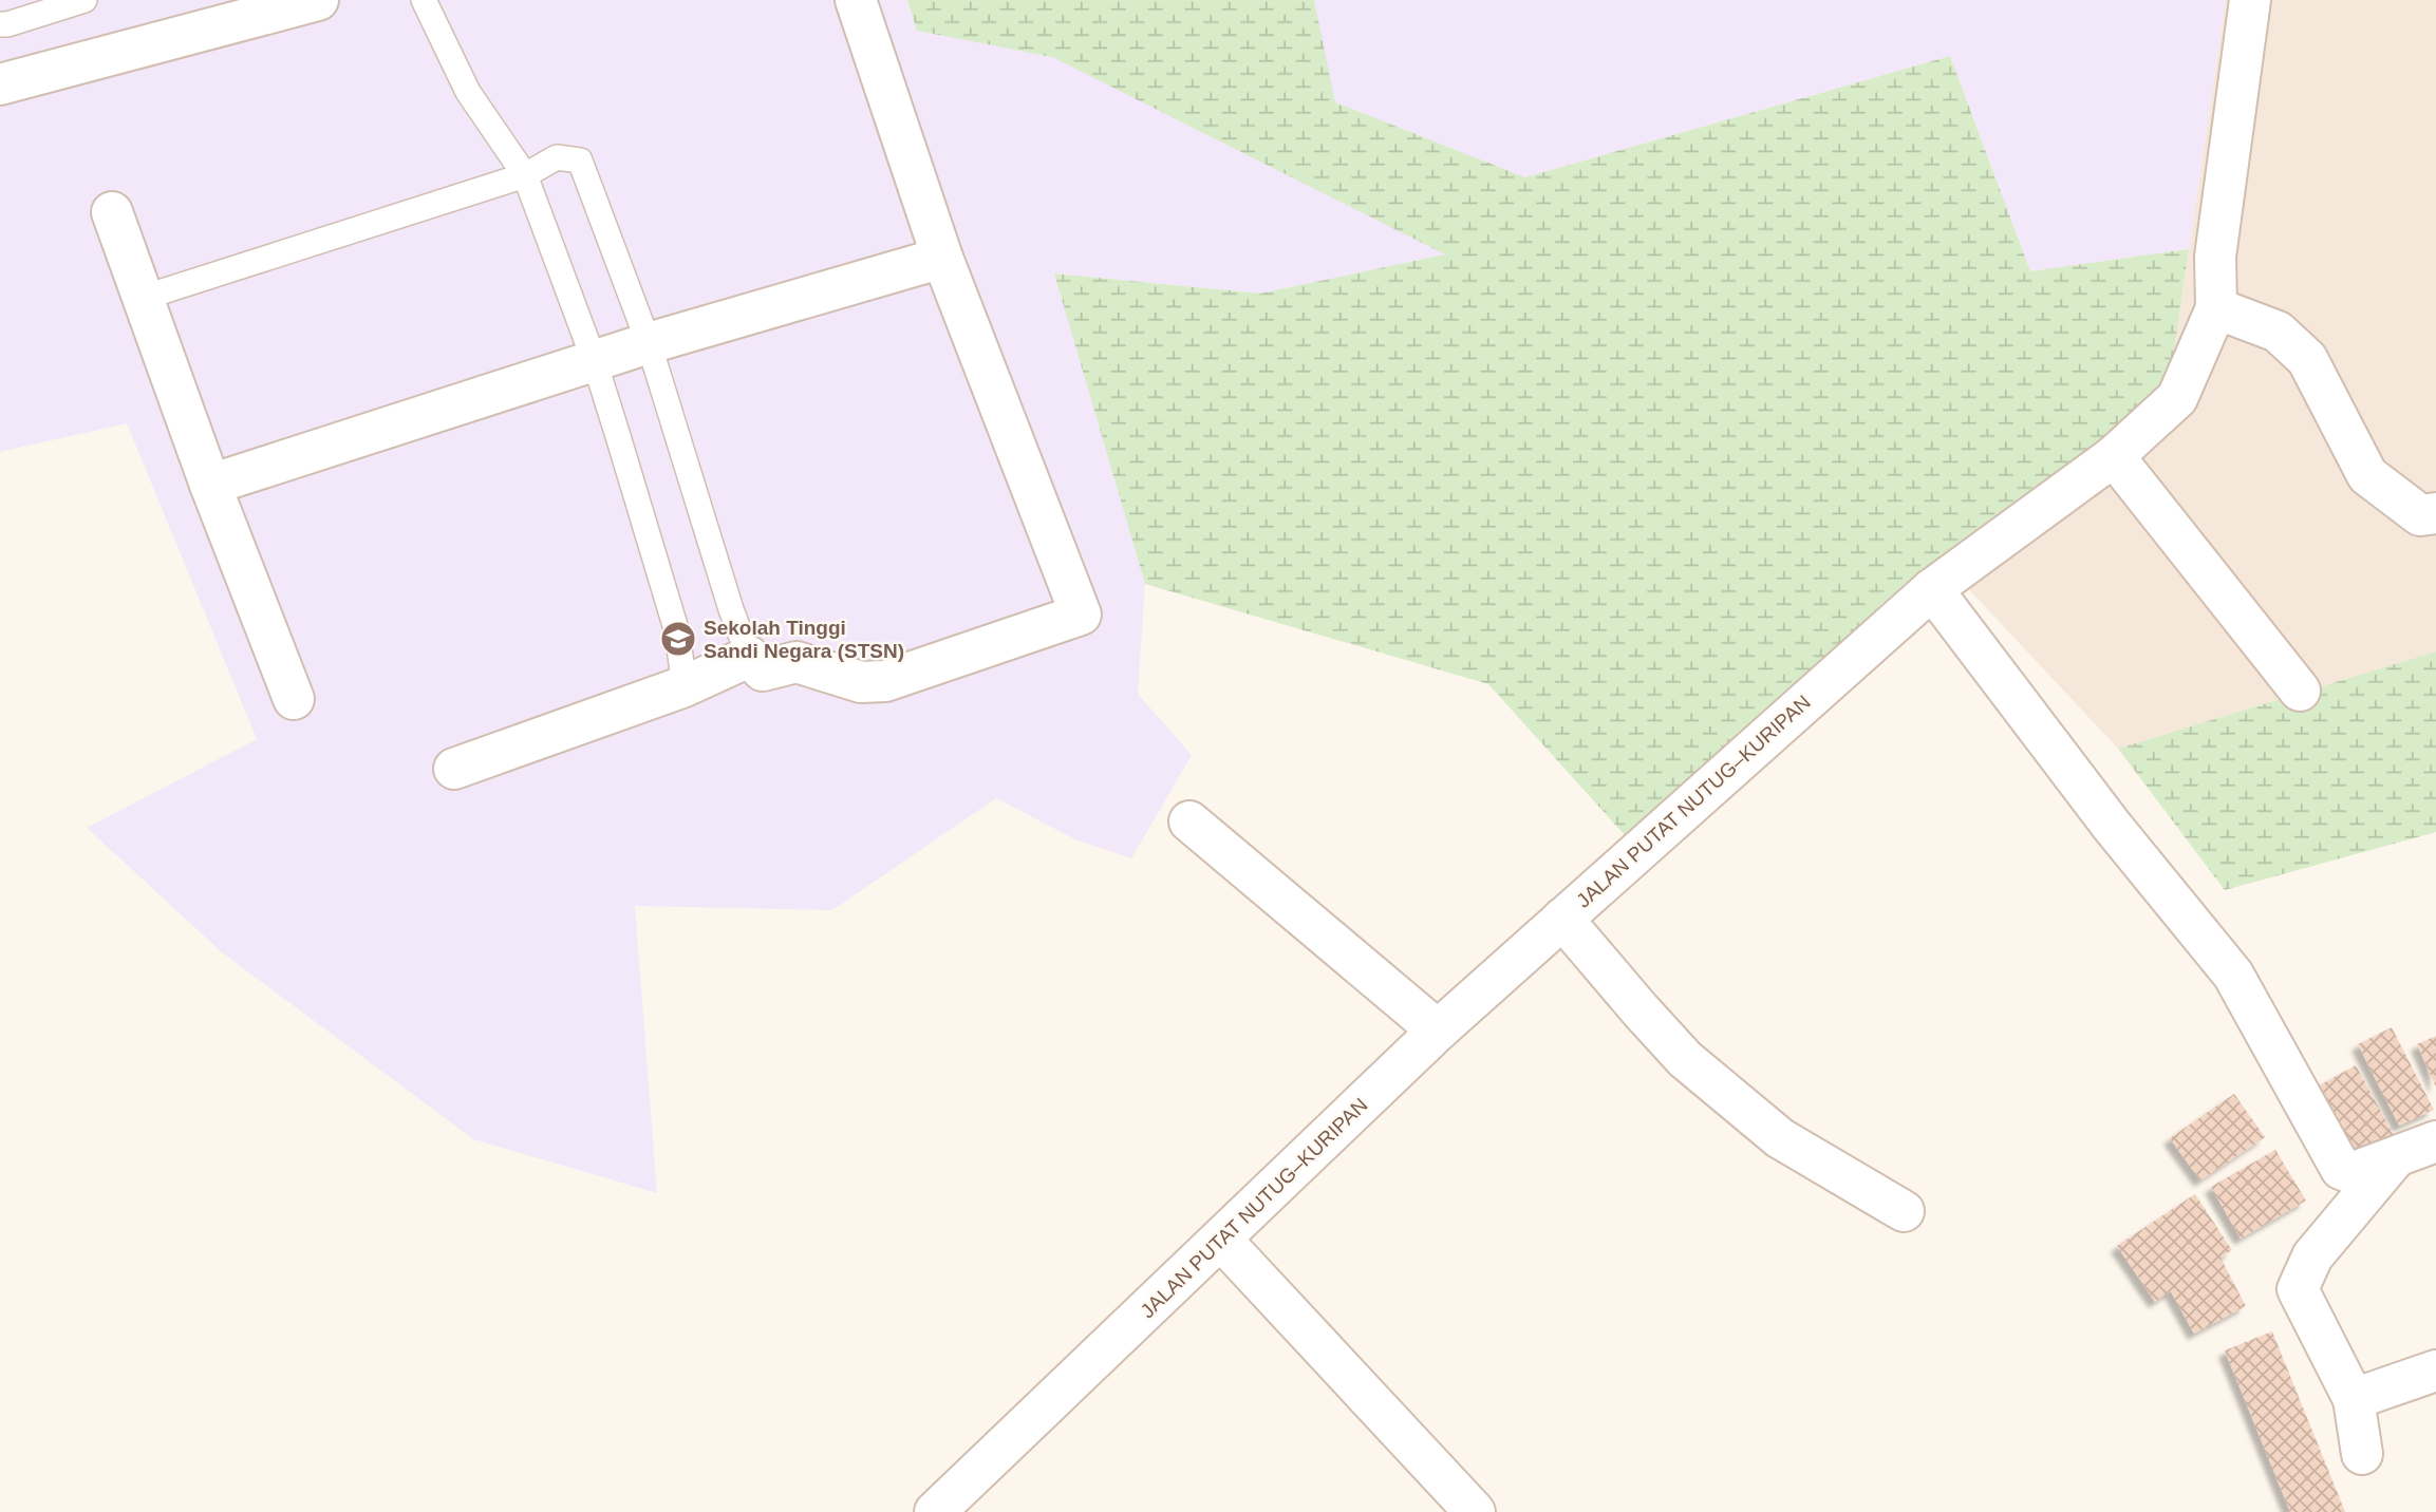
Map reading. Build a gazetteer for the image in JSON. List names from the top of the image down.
{
  "streets": {
    "street": ["JALAN PUTAT NUTUG–KURIPAN"]
  },
  "places": {
    "school or university": ["Sekolah Tinggi Sandi Negara (STSN)"]
  }
}
